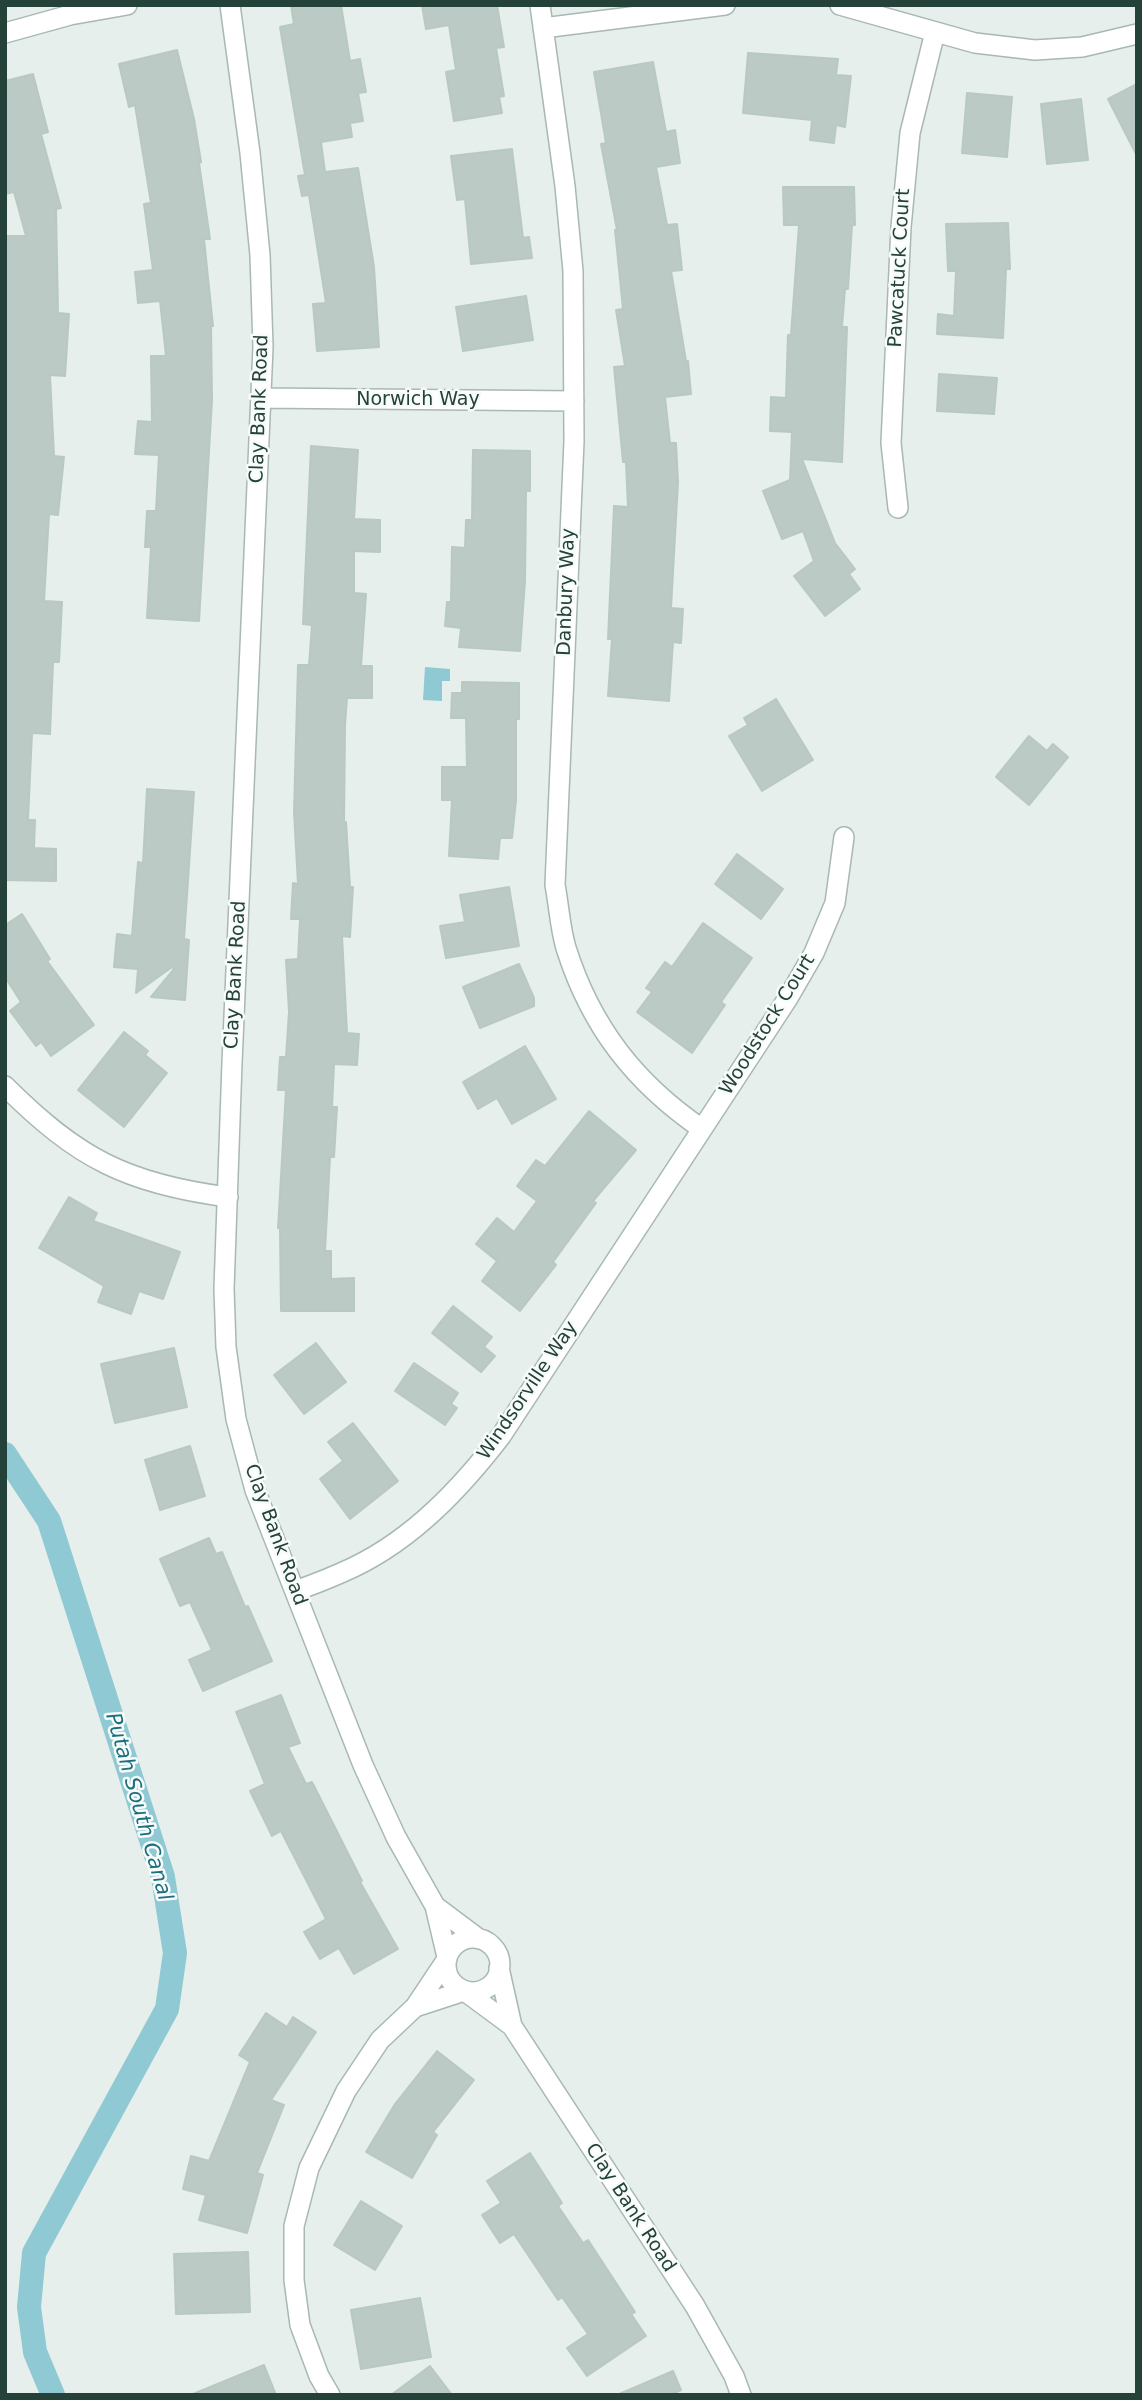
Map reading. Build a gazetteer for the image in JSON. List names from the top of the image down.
{
  "streets": {
    "street": [
      "Pawcatuck Court",
      "Norwich Way",
      "Clay Bank Road",
      "Danbury Way",
      "Woodstock Court",
      "Windsorville Way"
    ]
  },
  "crossings": [
    ["Norwich Way", "Clay Bank Road"],
    ["Norwich Way", "Danbury Way"],
    ["Clay Bank Road", "Windsorville Way"],
    ["Danbury Way", "Woodstock Court"],
    ["Danbury Way", "Windsorville Way"],
    ["Woodstock Court", "Windsorville Way"]
  ],
  "water": ["Putah South Canal"]
}
